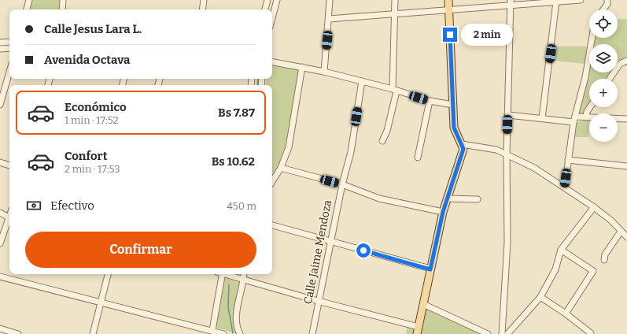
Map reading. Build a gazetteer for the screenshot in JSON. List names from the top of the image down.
{
  "streets": {
    "street": ["Calle Jaime Mendoza"]
  },
  "page": {
    "map_buttons": ["+", "−"],
    "banner": ["Calle Jesus Lara L.", "Avenida Octava"],
    "bubble": "2 min",
    "list": [
      {
        "name": "Económico",
        "note": "1 min · 17:52",
        "value": "Bs 7.87"
      },
      {
        "name": "Confort",
        "note": "2 min · 17:53",
        "value": "Bs 10.62"
      }
    ],
    "pay": ["Efectivo", "450 m"],
    "buttons": "Confirmar"
  }
}
